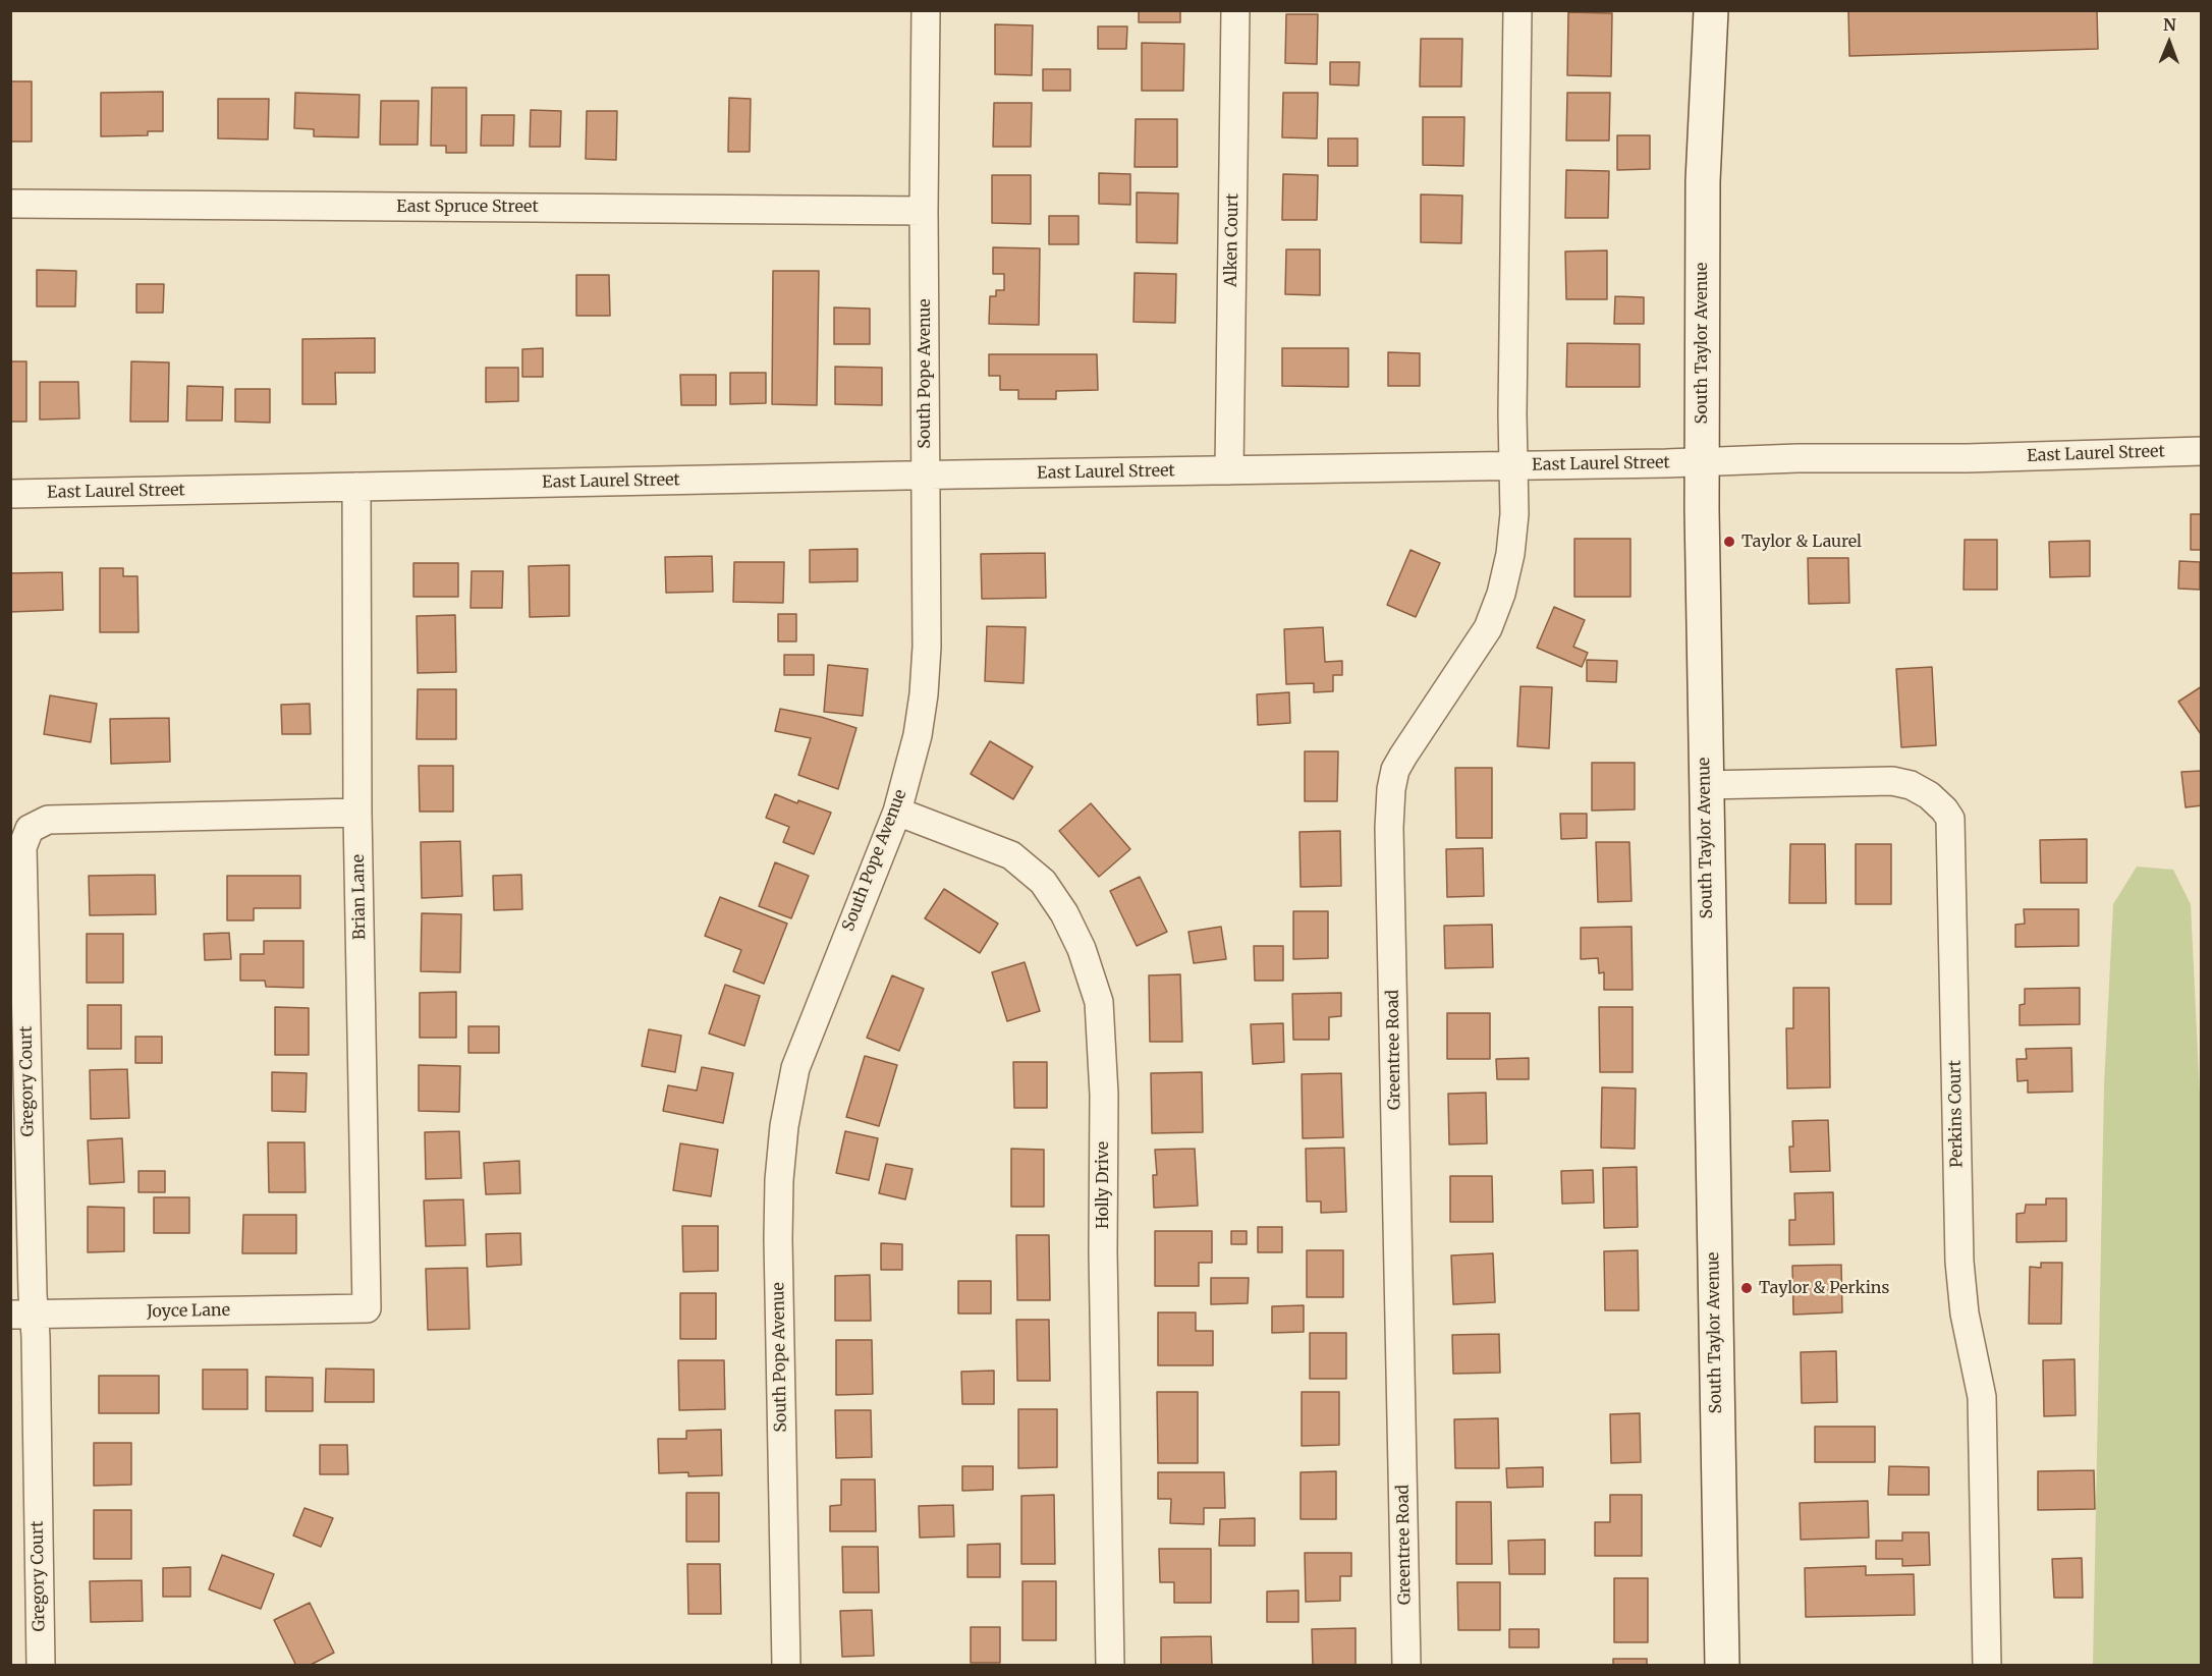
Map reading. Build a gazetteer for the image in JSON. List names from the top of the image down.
{
  "streets": {
    "street": [
      "East Spruce Street",
      "Alken Court",
      "South Taylor Avenue",
      "South Pope Avenue",
      "East Laurel Street",
      "Brian Lane",
      "Greentree Road",
      "Gregory Court",
      "Perkins Court",
      "Holly Drive",
      "Joyce Lane"
    ]
  },
  "crossings": [
    ["East Spruce Street", "South Pope Avenue"],
    ["Alken Court", "East Laurel Street"],
    ["South Taylor Avenue", "East Laurel Street"],
    ["South Taylor Avenue", "Perkins Court"],
    ["South Pope Avenue", "East Laurel Street"],
    ["South Pope Avenue", "Holly Drive"],
    ["East Laurel Street", "Brian Lane"],
    ["East Laurel Street", "Greentree Road"],
    ["Brian Lane", "Gregory Court"],
    ["Brian Lane", "Joyce Lane"],
    ["Gregory Court", "Joyce Lane"]
  ],
  "places": ["Taylor & Laurel", "Taylor & Perkins"],
  "north": "top"
}
